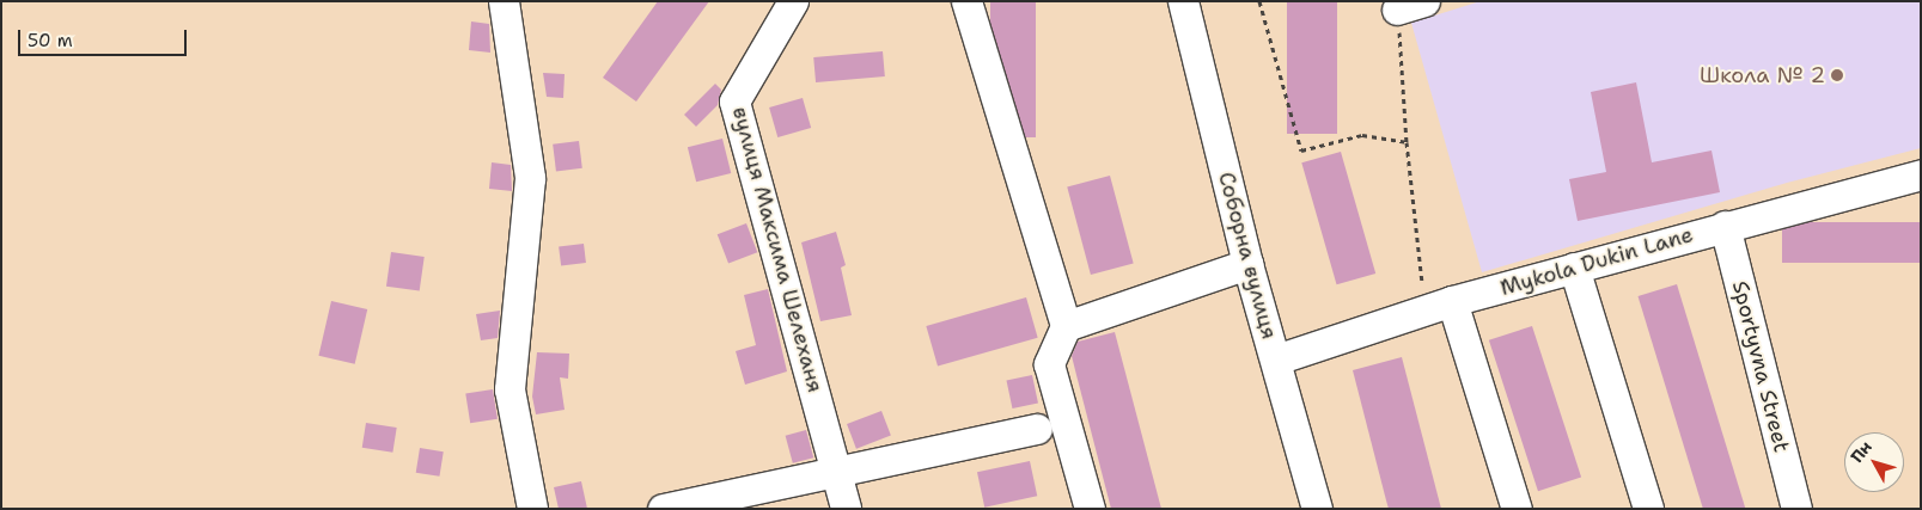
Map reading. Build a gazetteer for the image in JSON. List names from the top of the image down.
{
  "streets": {
    "street": [
      "вулиця Максима Шелеханя",
      "Соборна вулиця",
      "Mykola Dukin Lane",
      "Sportyvna Street"
    ]
  },
  "crossings": [
    ["Соборна вулиця", "Mykola Dukin Lane"],
    ["Mykola Dukin Lane", "Sportyvna Street"]
  ],
  "places": ["Школа № 2"],
  "scale_bar": "50 m",
  "north": "top left"
}
